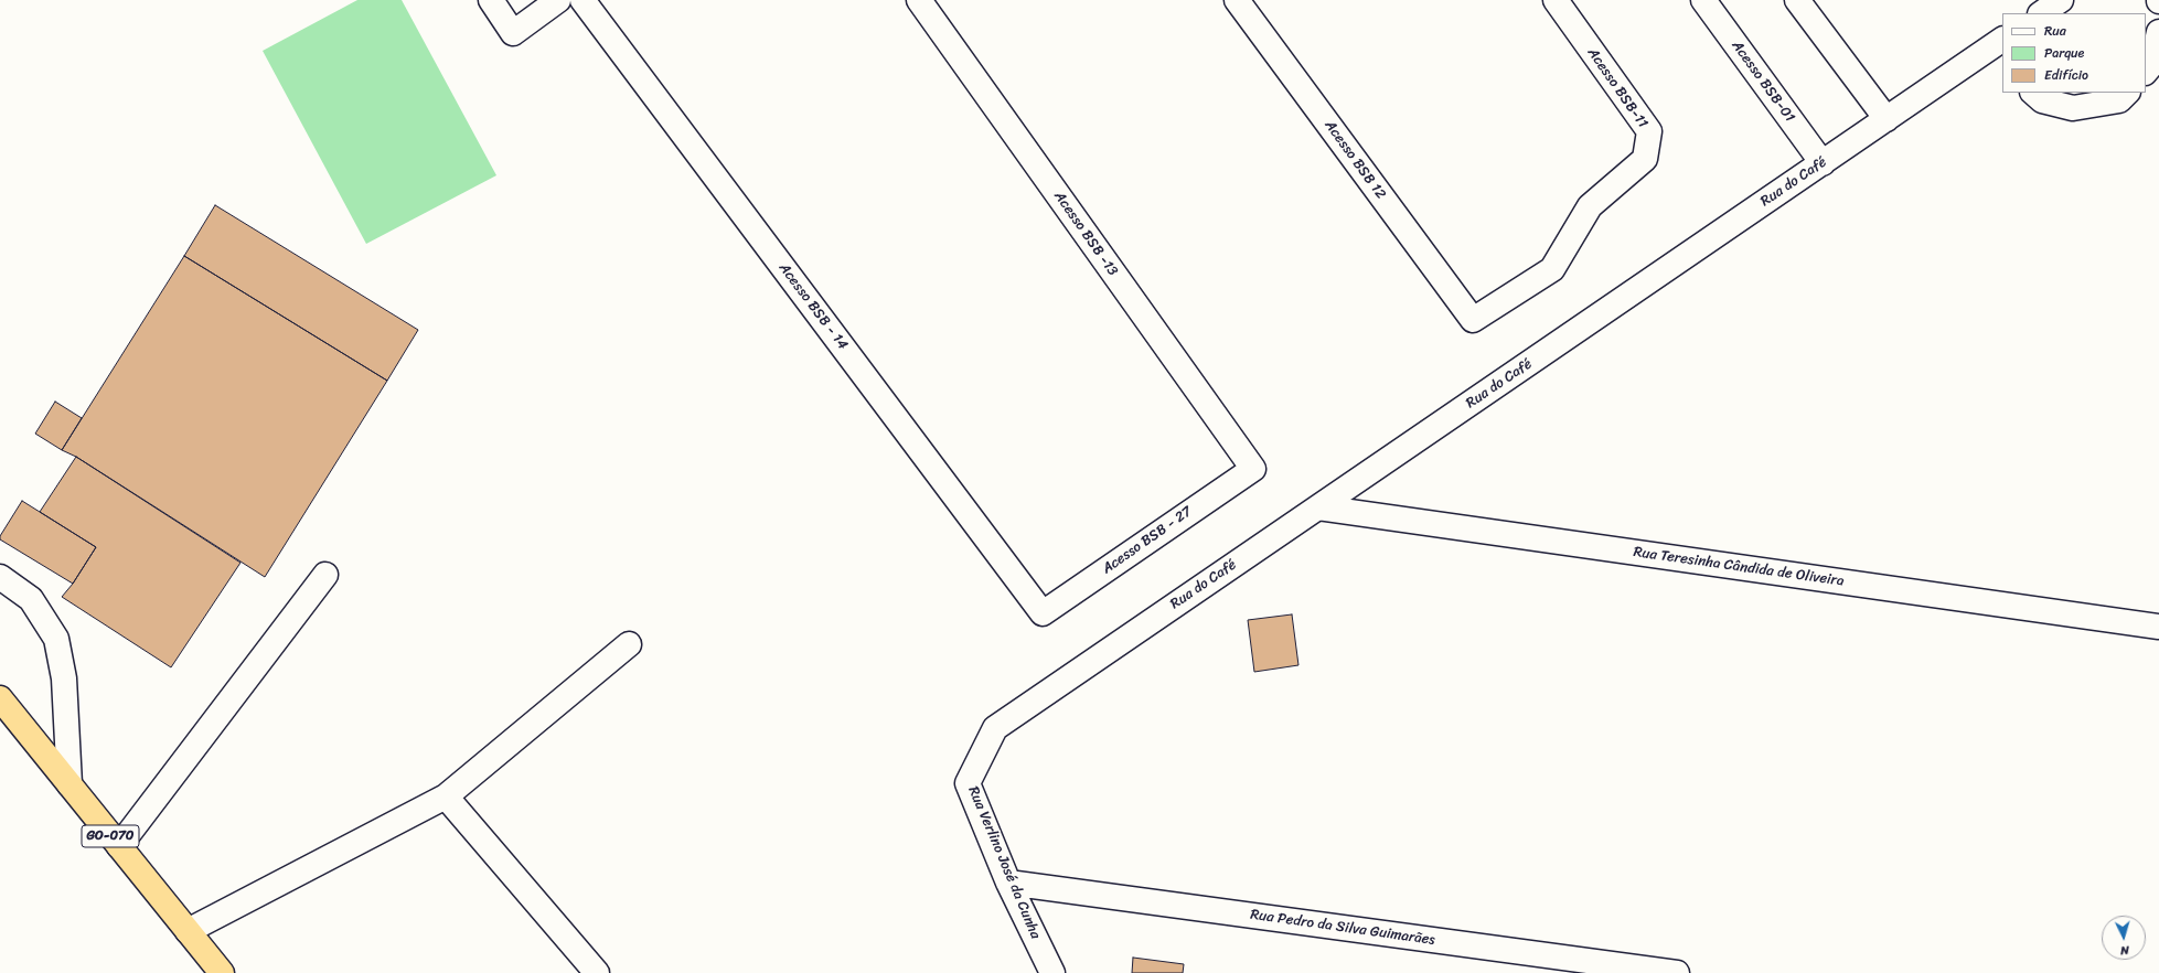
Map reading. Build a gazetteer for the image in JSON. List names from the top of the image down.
{
  "streets": {
    "highway": ["GO-070"],
    "street": [
      "Acesso BSB-01",
      "Acesso BSB-11",
      "Acesso BSB 12",
      "Rua do Café",
      "Acesso BSB -13",
      "Acesso BSB - 14",
      "Acesso BSB - 27",
      "Rua Teresinha Cândida de Oliveira",
      "Rua Verlino José da Cunha",
      "Rua Pedro da Silva Guimarães"
    ]
  },
  "crossings": [
    ["Acesso BSB-01", "Rua do Café"],
    ["Acesso BSB-11", "Acesso BSB 12"],
    ["Rua do Café", "Rua Teresinha Cândida de Oliveira"],
    ["Rua do Café", "Rua Verlino José da Cunha"],
    ["Acesso BSB -13", "Acesso BSB - 27"],
    ["Acesso BSB - 14", "Acesso BSB - 27"],
    ["Rua Verlino José da Cunha", "Rua Pedro da Silva Guimarães"]
  ],
  "legend": ["Rua", "Parque", "Edifício"],
  "north": "bottom"
}
